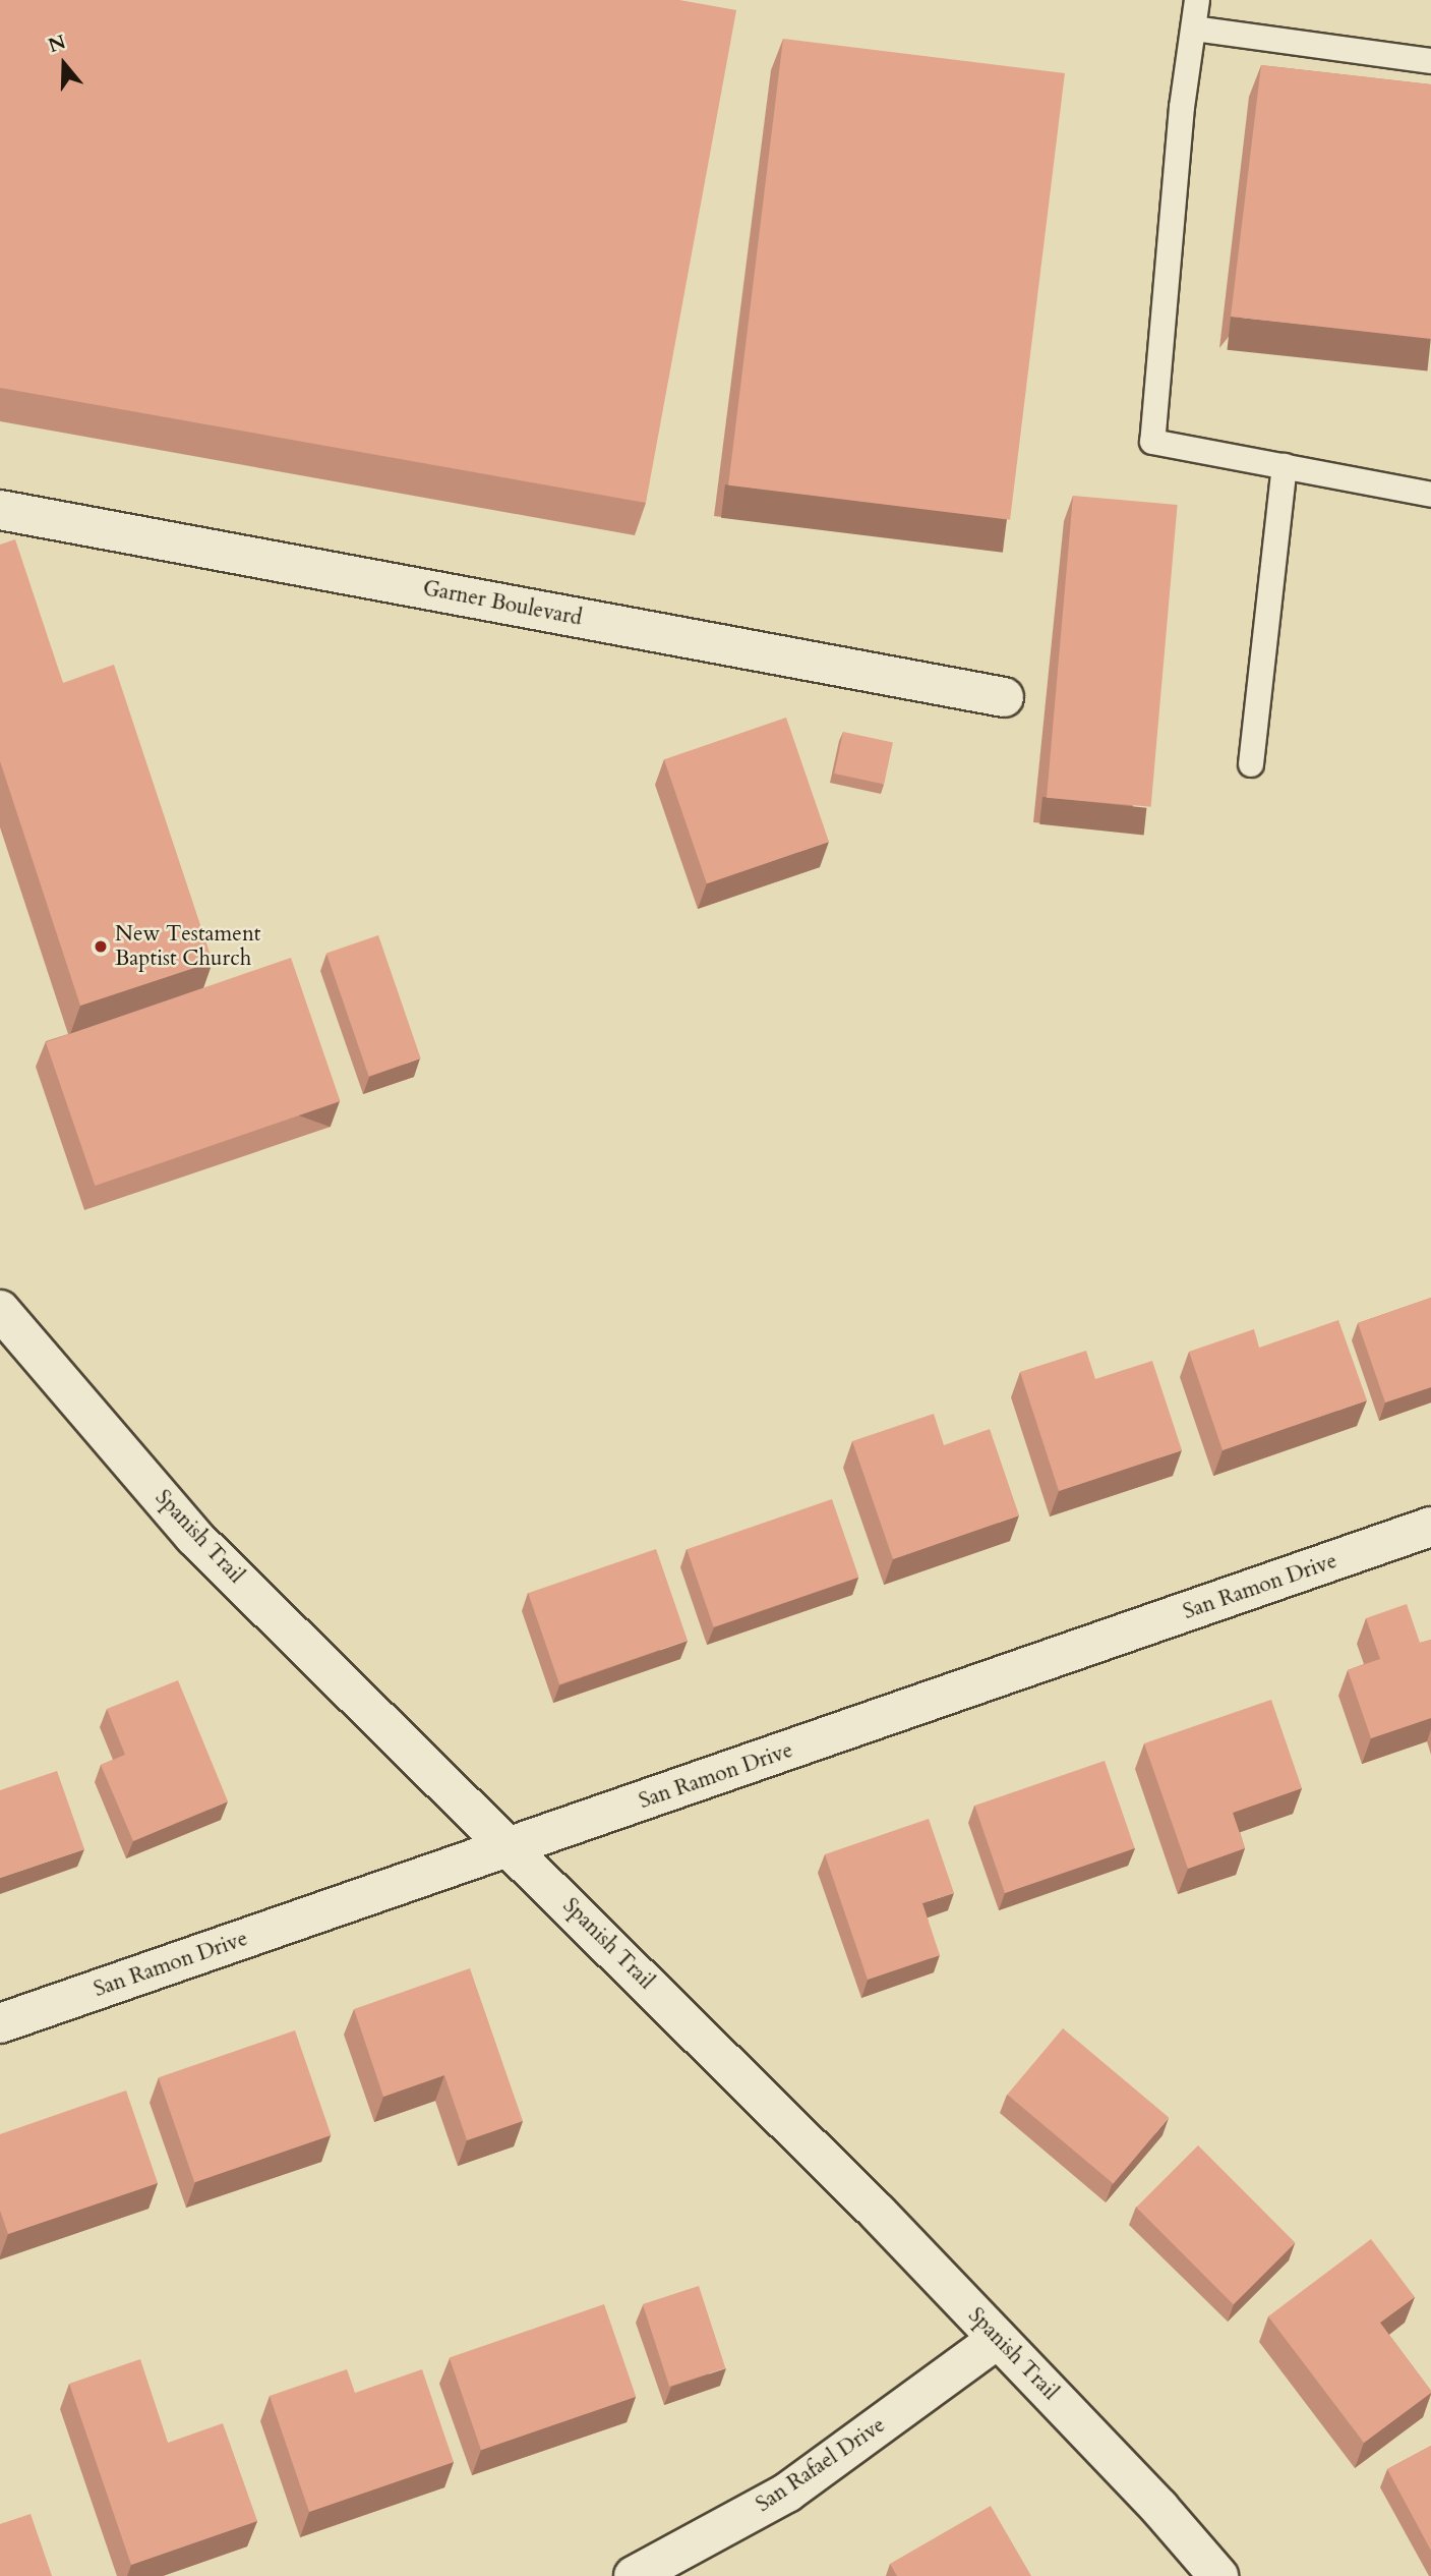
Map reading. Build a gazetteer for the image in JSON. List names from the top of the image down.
{
  "streets": {
    "street": [
      "Garner Boulevard",
      "Spanish Trail",
      "San Ramon Drive",
      "San Rafael Drive"
    ]
  },
  "crossings": [
    ["Spanish Trail", "San Ramon Drive"],
    ["Spanish Trail", "San Rafael Drive"]
  ],
  "places": ["New Testament Baptist Church"],
  "north": "top"
}
